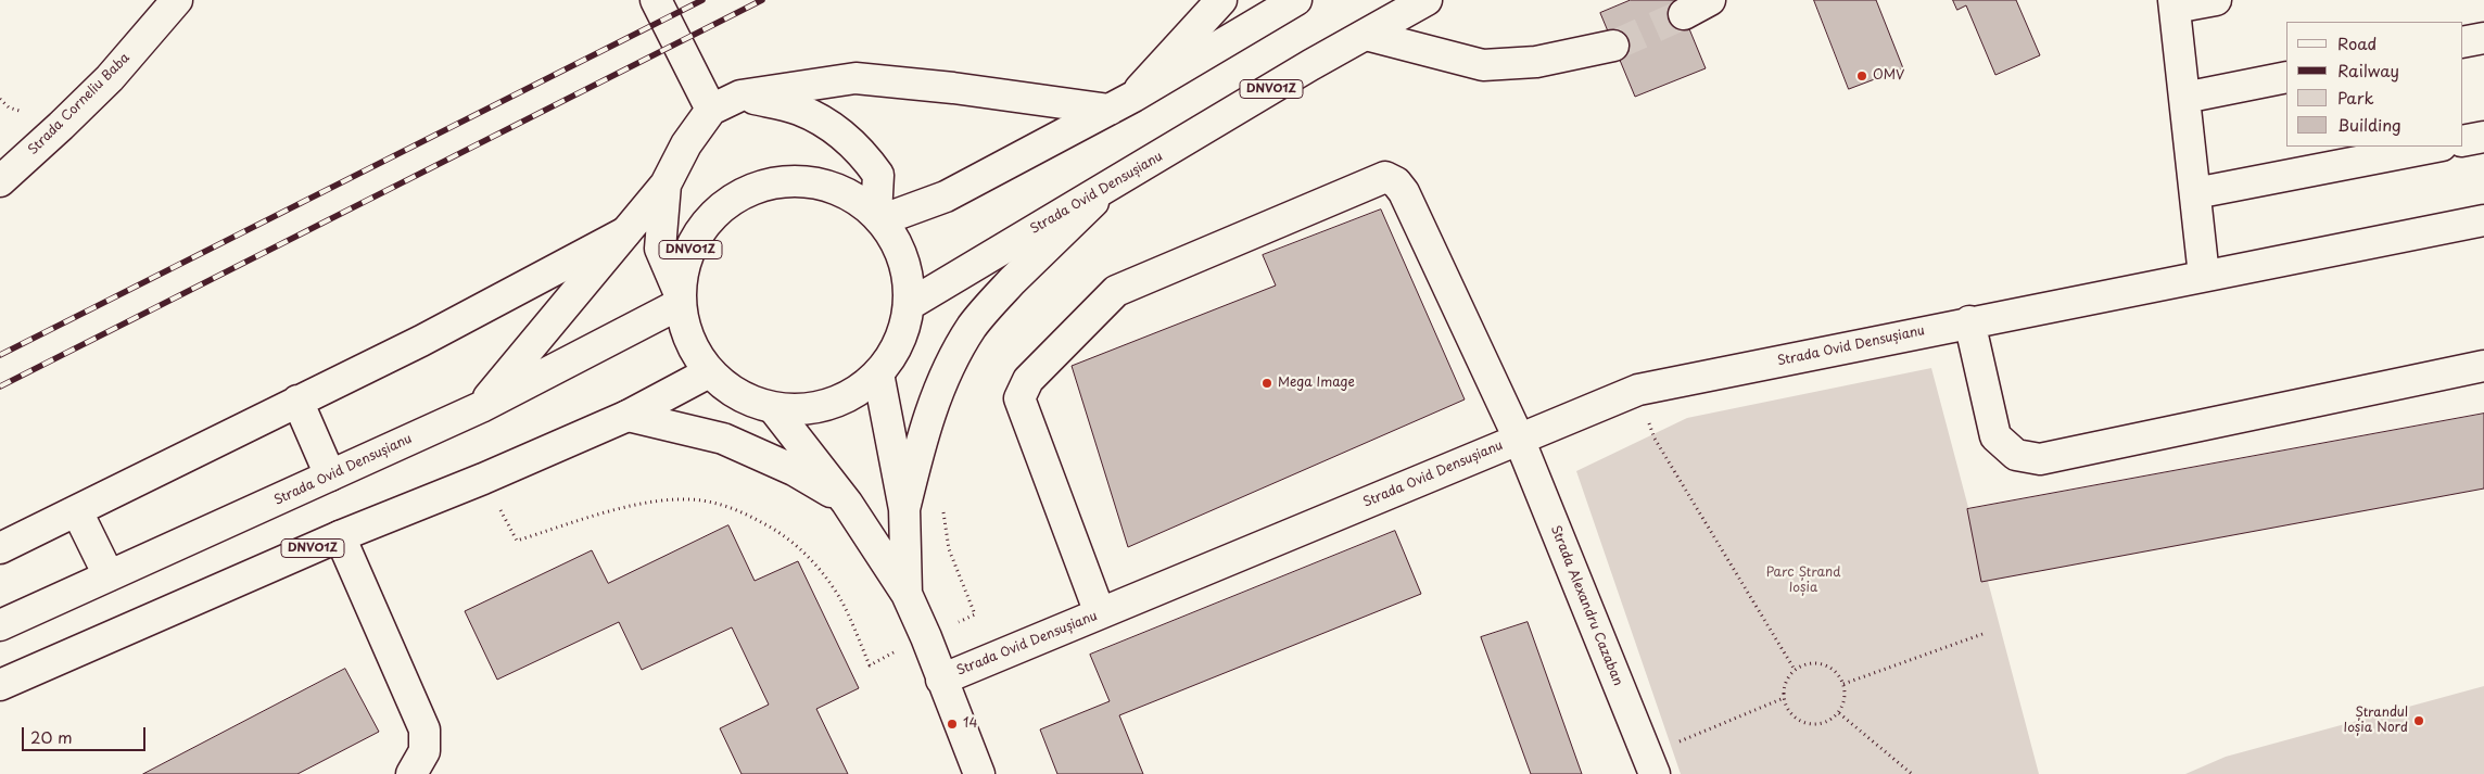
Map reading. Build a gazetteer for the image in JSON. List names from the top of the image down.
{
  "streets": {
    "main road": [
      "DNVO1Z",
      "Strada Corneliu Baba",
      "Strada Ovid Densușianu",
      "Strada Alexandru Cazaban"
    ]
  },
  "crossings": [
    ["DNVO1Z", "Strada Ovid Densușianu"],
    ["Strada Ovid Densușianu", "Strada Alexandru Cazaban"]
  ],
  "parks": ["Parc Ștrand Ioșia"],
  "places": [
    "OMV",
    "Mega Image",
    "Ștrandul Ioșia Nord",
    "14"
  ],
  "legend": [
    "Road",
    "Railway",
    "Park",
    "Building"
  ],
  "scale_bar": "20 m"
}
